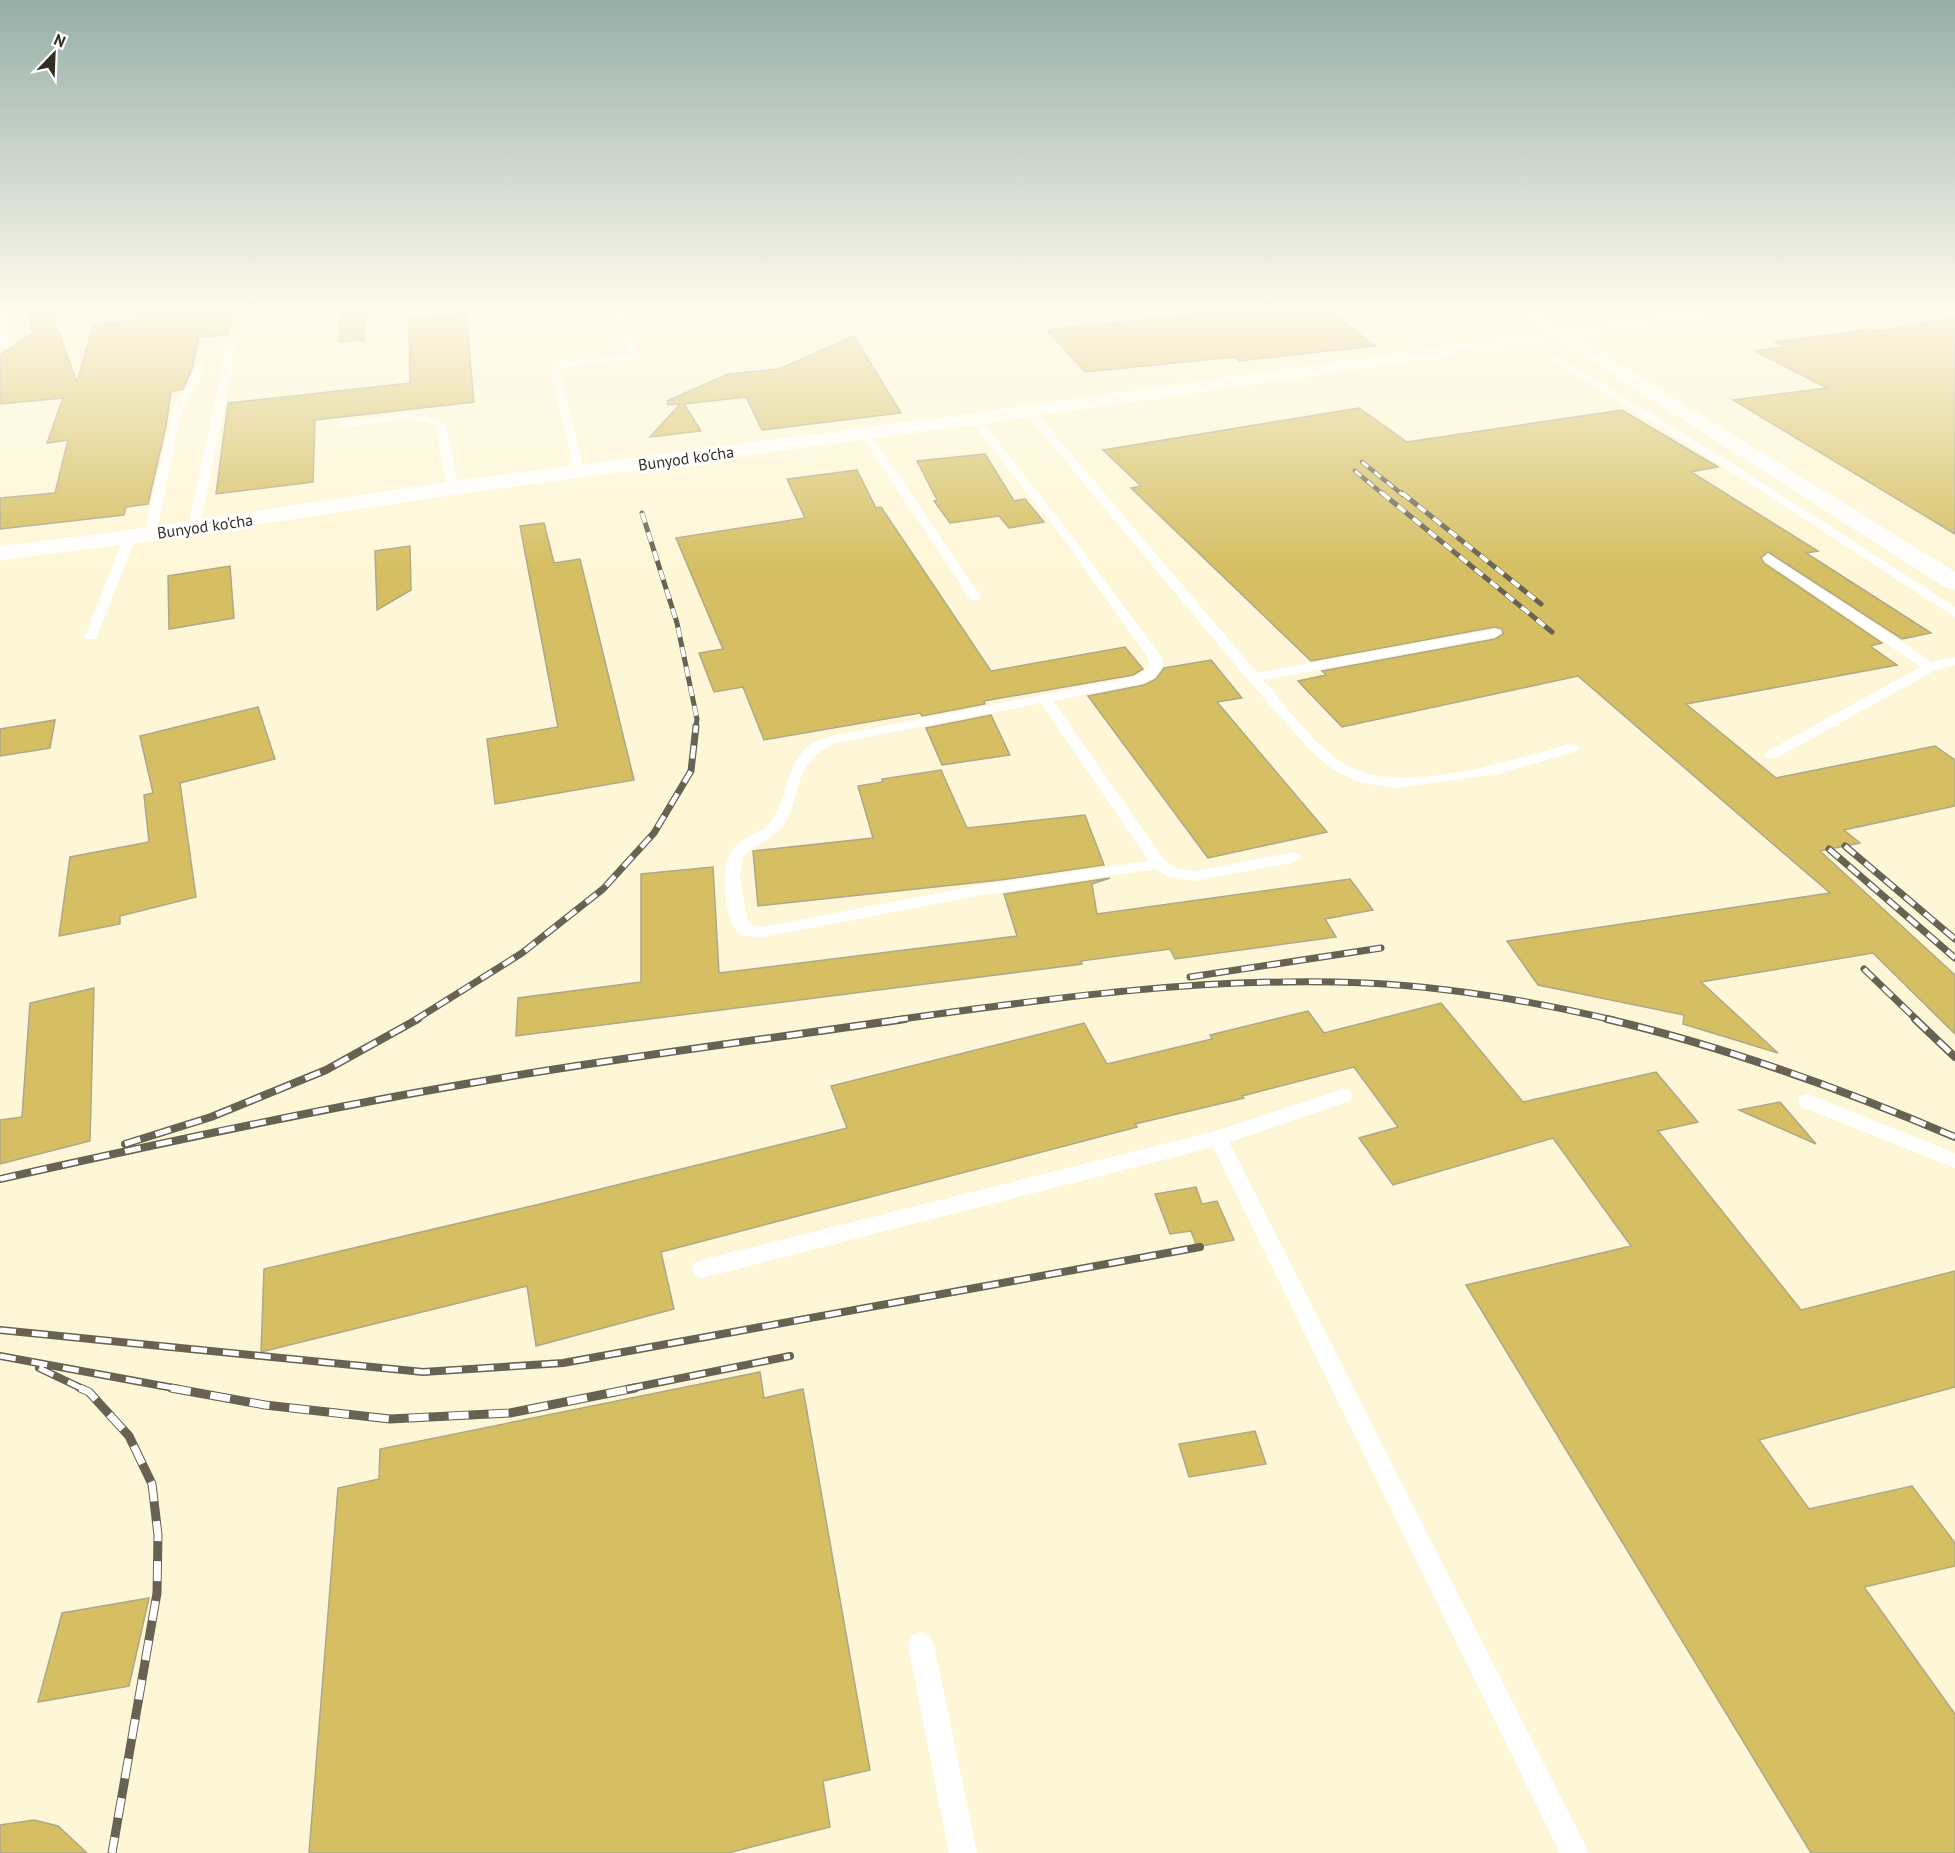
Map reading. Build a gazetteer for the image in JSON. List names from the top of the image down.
{
  "streets": {
    "street": ["Bunyod ko'cha"]
  },
  "north": "top right"
}
